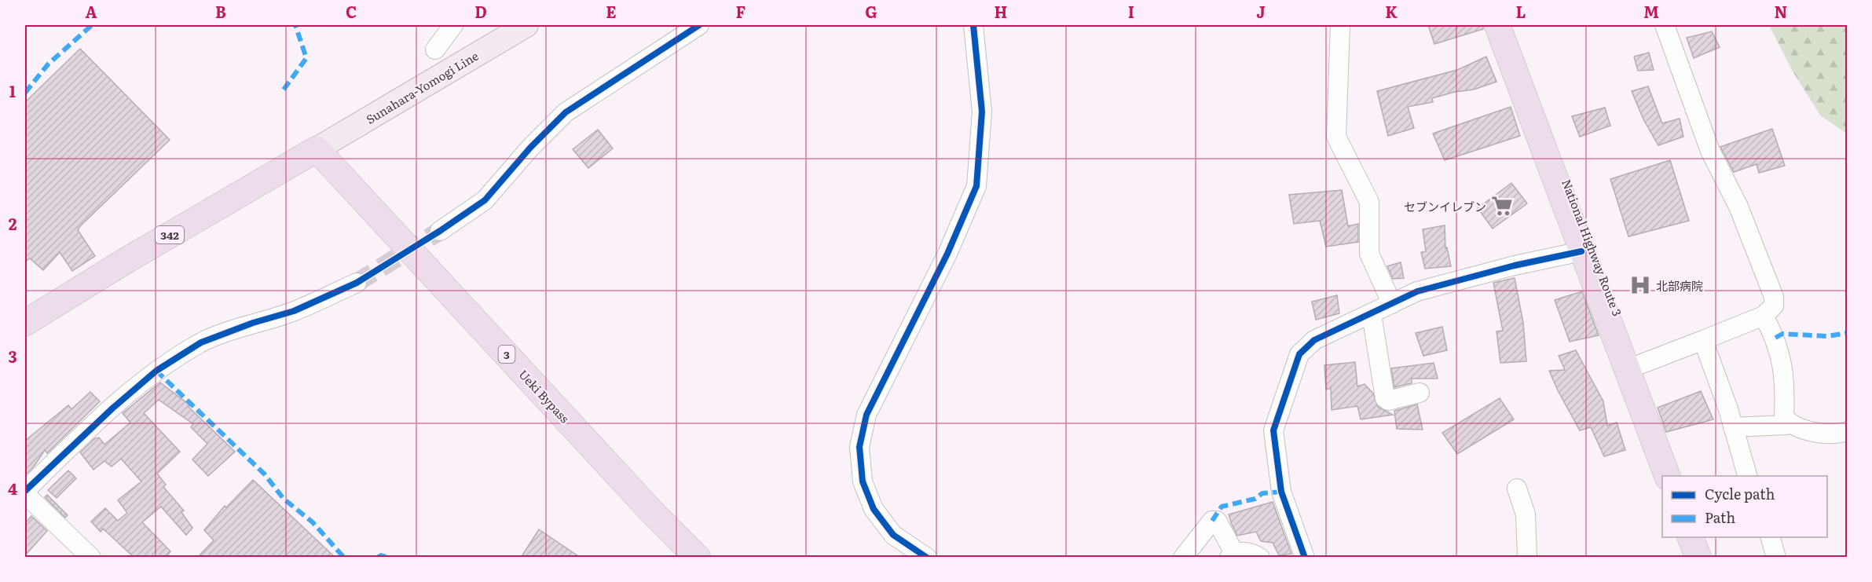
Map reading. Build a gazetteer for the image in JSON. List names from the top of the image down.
{
  "streets": {
    "highway": [
      "342",
      "National Highway Route 3",
      "3",
      "Ueki Bypass"
    ],
    "main road": ["Sunahara-Yomogi Line"]
  },
  "crossings": [
    ["Sunahara-Yomogi Line", "342"],
    ["Sunahara-Yomogi Line", "Ueki Bypass"],
    ["342", "Ueki Bypass"]
  ],
  "places": {
    "supermarket": ["セブンイレブン"],
    "hospital": ["北部病院"]
  },
  "legend": ["Cycle path", "Path"],
  "grid": {
    "columns": [
      "A",
      "B",
      "C",
      "D",
      "E",
      "F",
      "G",
      "H",
      "I",
      "J",
      "K",
      "L",
      "M",
      "N"
    ],
    "rows": [
      "1",
      "2",
      "3",
      "4"
    ]
  }
}
